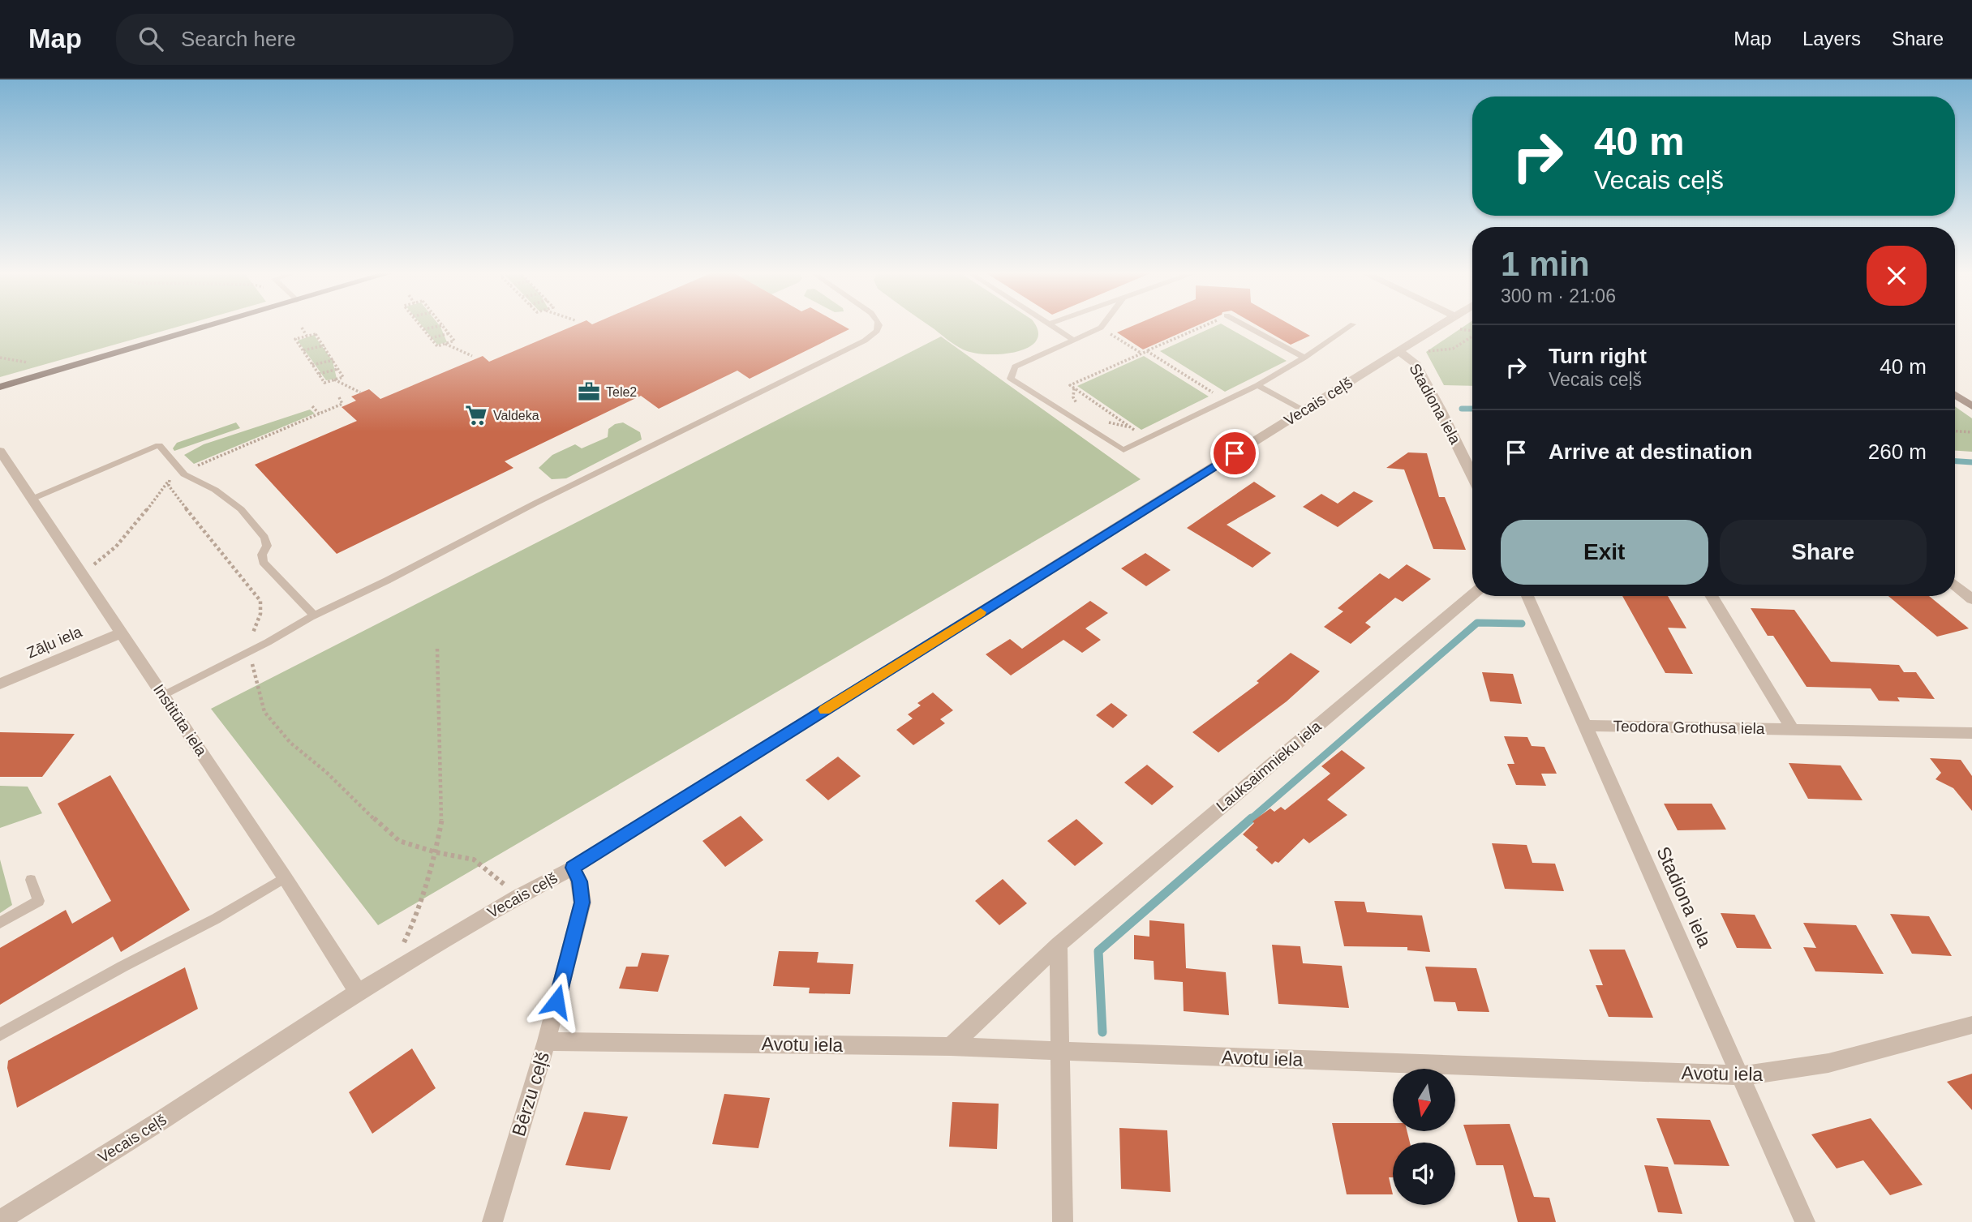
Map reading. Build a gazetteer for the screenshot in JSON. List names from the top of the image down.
{
  "streets": {
    "street": [
      "Vecais ceļš",
      "Stadiona iela",
      "Zāļu iela",
      "Institūta iela",
      "Teodora Grothusa iela",
      "Lauksaimnieku iela",
      "Avotu iela",
      "Bērzu ceļš"
    ]
  },
  "crossings": [
    ["Vecais ceļš", "Stadiona iela"],
    ["Vecais ceļš", "Institūta iela"],
    ["Vecais ceļš", "Bērzu ceļš"],
    ["Stadiona iela", "Teodora Grothusa iela"],
    ["Stadiona iela", "Avotu iela"],
    ["Zāļu iela", "Institūta iela"],
    ["Lauksaimnieku iela", "Avotu iela"],
    ["Avotu iela", "Bērzu ceļš"]
  ],
  "places": {
    "office": ["Tele2"],
    "supermarket": ["Valdeka"]
  },
  "north": "bottom",
  "page": {
    "header": "Map",
    "search": "Search here",
    "nav": ["Map", "Layers", "Share"],
    "turn": ["40 m", "Vecais ceļš"],
    "heading": ["1 min", "300 m · 21:06"],
    "list": [
      {
        "name": "Turn right",
        "note": "Vecais ceļš",
        "value": "40 m"
      },
      {
        "name": "Arrive at destination",
        "value": "260 m"
      }
    ],
    "buttons": ["Exit", "Share"]
  }
}
